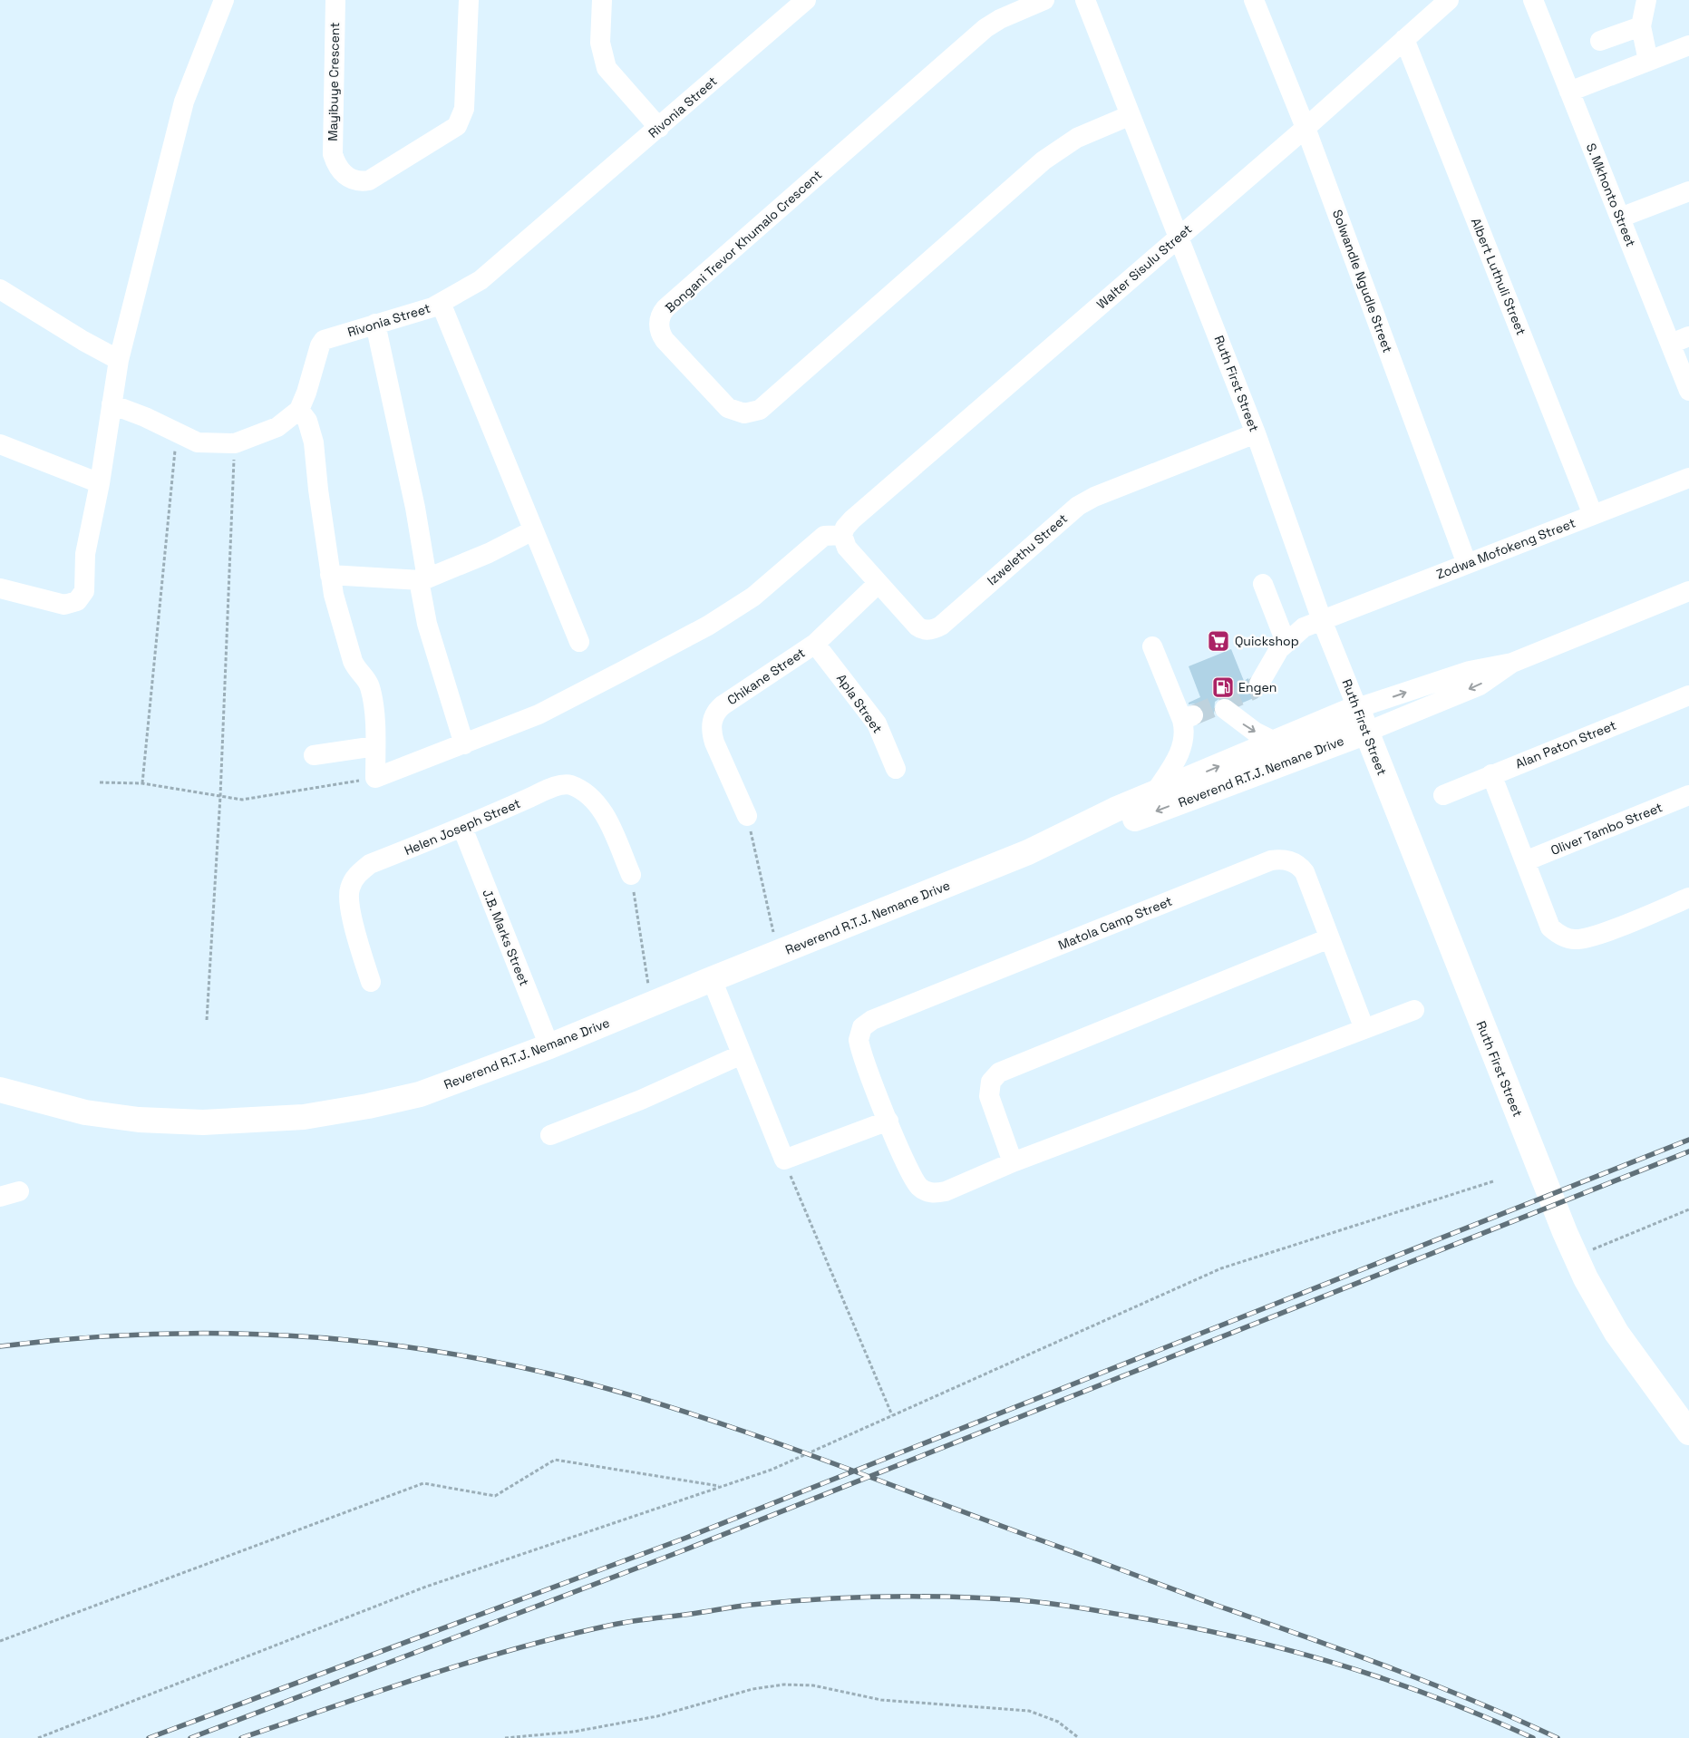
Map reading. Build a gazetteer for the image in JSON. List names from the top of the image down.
{
  "streets": {
    "main road": ["Ruth First Street", "Reverend R.T.J. Nemane Drive"],
    "street": [
      "Mayibuye Crescent",
      "Rivonia Street",
      "S. Mkhonto Street",
      "Bongani Trevor Khumalo Crescent",
      "Walter Sisulu Street",
      "Albert Luthuli Street",
      "Solwandle Ngudle Street",
      "Zodwa Mofokeng Street",
      "Izwelethu Street",
      "Chikane Street",
      "Apla Street",
      "Alan Paton Street",
      "Helen Joseph Street",
      "Oliver Tambo Street",
      "Matola Camp Street",
      "J.B. Marks Street"
    ]
  },
  "crossings": [
    ["Bongani Trevor Khumalo Crescent", "Ruth First Street"],
    ["Walter Sisulu Street", "Albert Luthuli Street"],
    ["Walter Sisulu Street", "Solwandle Ngudle Street"],
    ["Walter Sisulu Street", "Ruth First Street"],
    ["Walter Sisulu Street", "Izwelethu Street"],
    ["Albert Luthuli Street", "Zodwa Mofokeng Street"],
    ["Solwandle Ngudle Street", "Zodwa Mofokeng Street"],
    ["Ruth First Street", "Zodwa Mofokeng Street"],
    ["Ruth First Street", "Izwelethu Street"],
    ["Ruth First Street", "Reverend R.T.J. Nemane Drive"],
    ["Izwelethu Street", "Chikane Street"],
    ["Chikane Street", "Apla Street"],
    ["Reverend R.T.J. Nemane Drive", "J.B. Marks Street"],
    ["Helen Joseph Street", "J.B. Marks Street"]
  ],
  "places": {
    "supermarket": ["Quickshop"],
    "fuel station": ["Engen"]
  }
}
